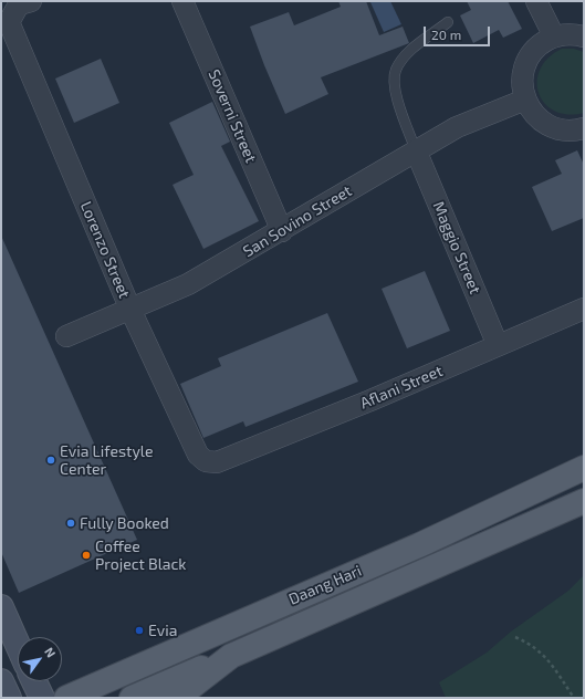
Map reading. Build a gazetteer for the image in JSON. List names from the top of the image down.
{
  "streets": {
    "main road": ["Daang Hari"],
    "street": [
      "Soverni Street",
      "San Sovino Street",
      "Maggio Street",
      "Lorenzo Street",
      "Aflani Street"
    ]
  },
  "crossings": [
    ["Soverni Street", "San Sovino Street"],
    ["San Sovino Street", "Maggio Street"],
    ["San Sovino Street", "Lorenzo Street"],
    ["Maggio Street", "Aflani Street"],
    ["Lorenzo Street", "Aflani Street"]
  ],
  "places": [
    "Evia Lifestyle Center",
    "Fully Booked",
    "Coffee Project Black",
    "Evia"
  ],
  "scale_bar": "20 m",
  "north": "top right"
}
